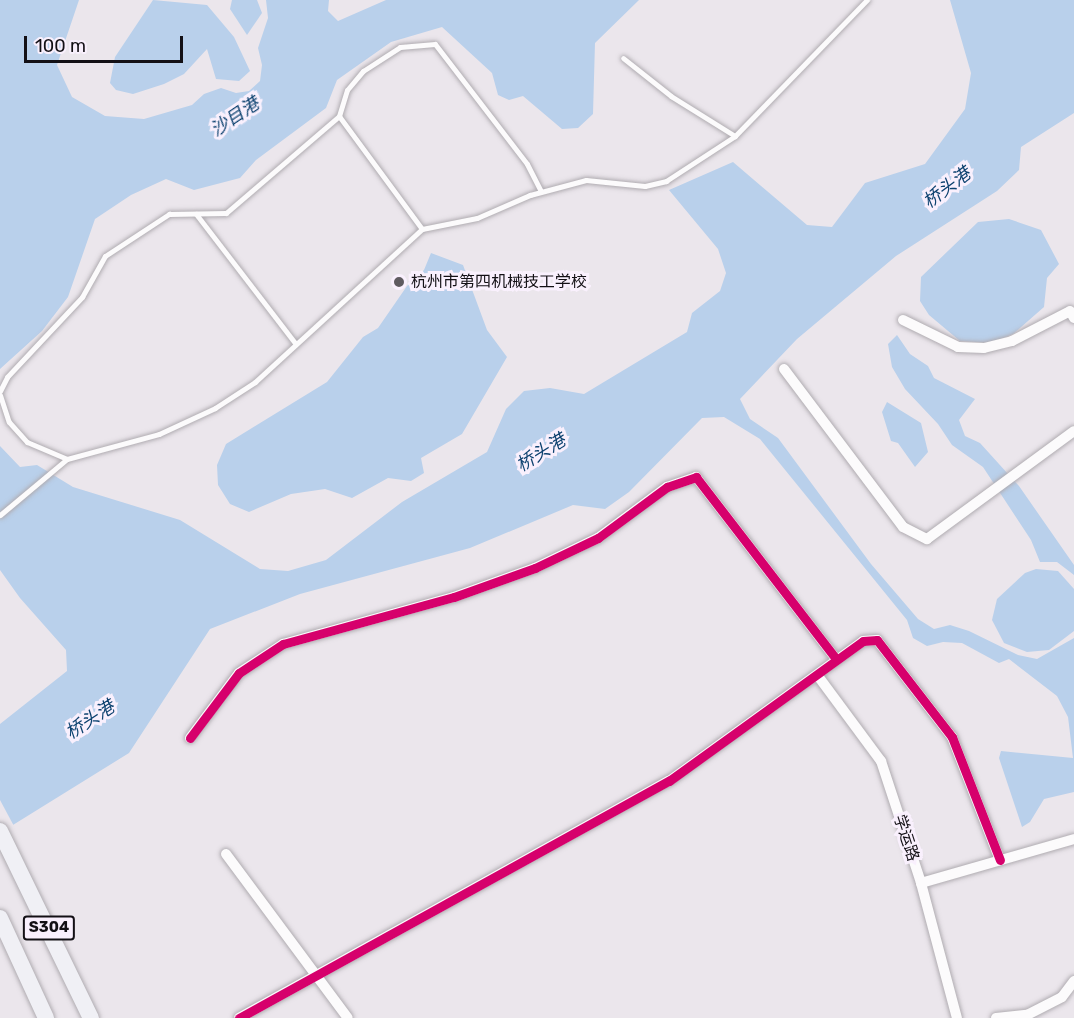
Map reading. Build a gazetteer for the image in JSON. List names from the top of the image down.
{
  "streets": {
    "highway": ["S304"],
    "street": ["学运路"]
  },
  "water": ["沙目港", "桥头港"],
  "places": ["杭州市第四机械技工学校"],
  "scale_bar": "100 m"
}
